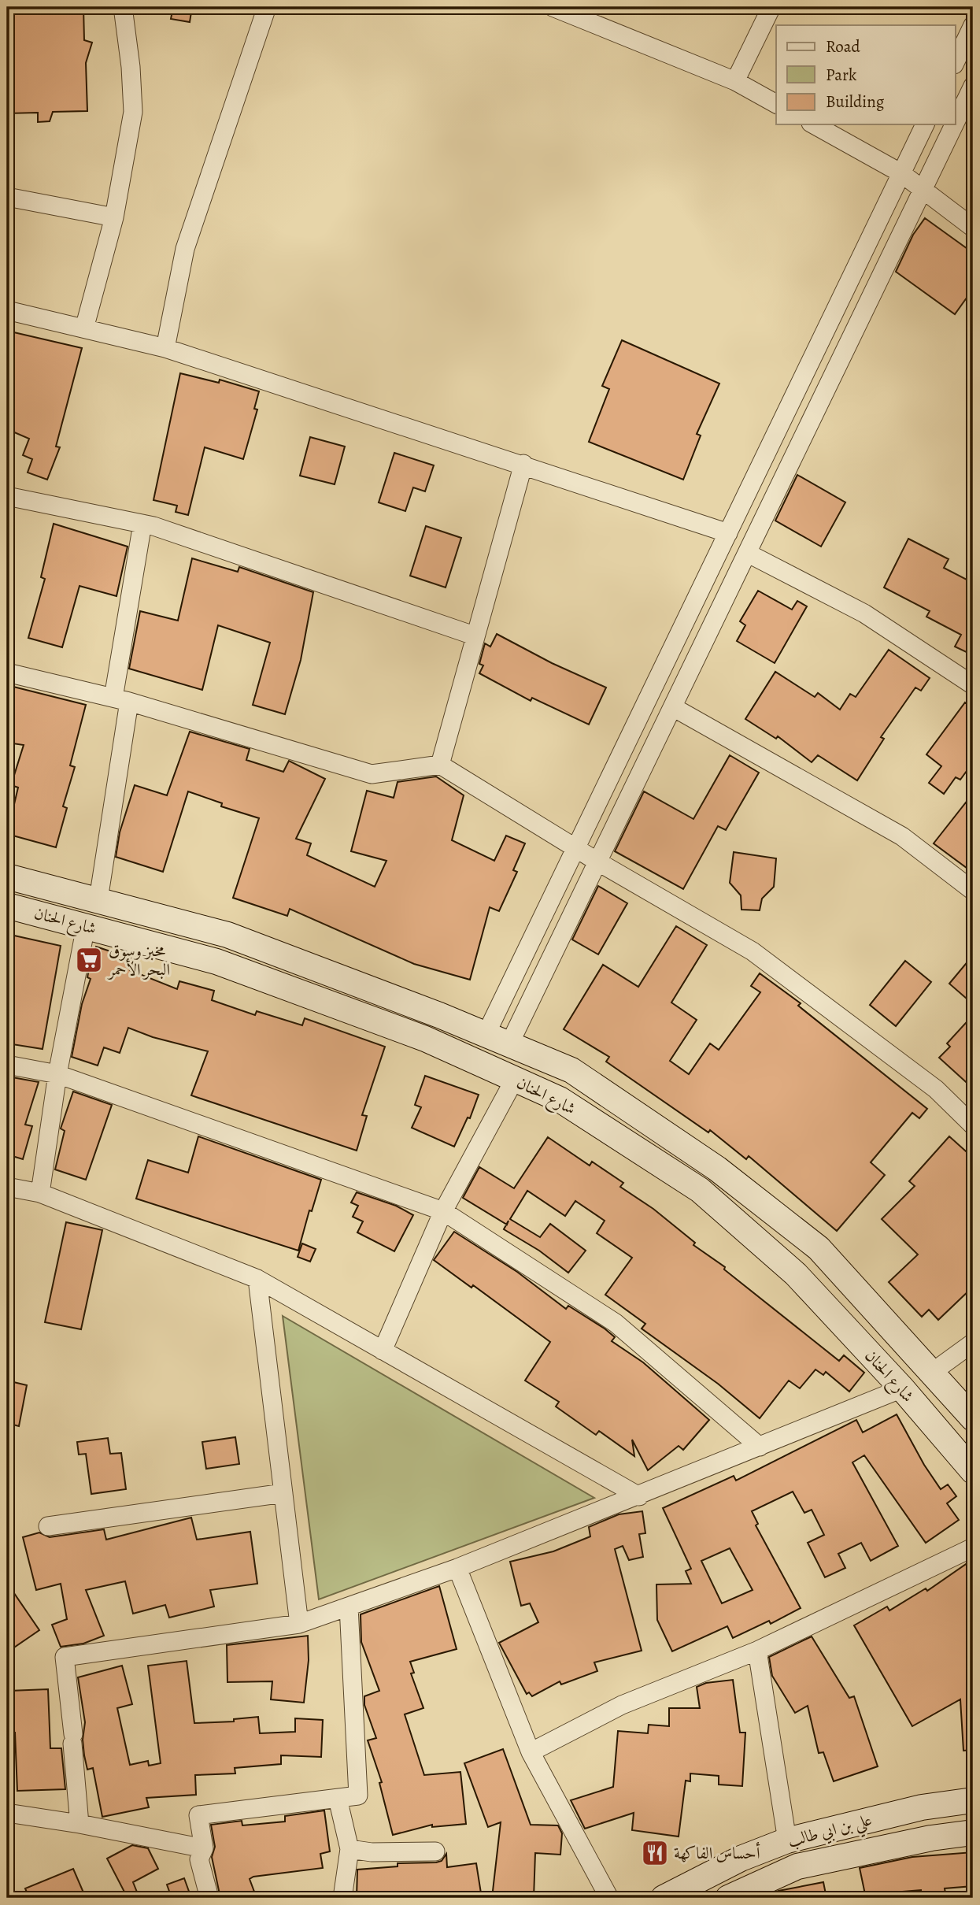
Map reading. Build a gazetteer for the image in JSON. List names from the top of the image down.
{
  "streets": {
    "main road": ["شارع الحنان", "علي بن ابي طالب"]
  },
  "places": {
    "supermarket": ["مخبز وسوق البحر الأحمر"],
    "restaurant": ["أحساس الفاكهة"]
  },
  "legend": ["Road", "Park", "Building"]
}
